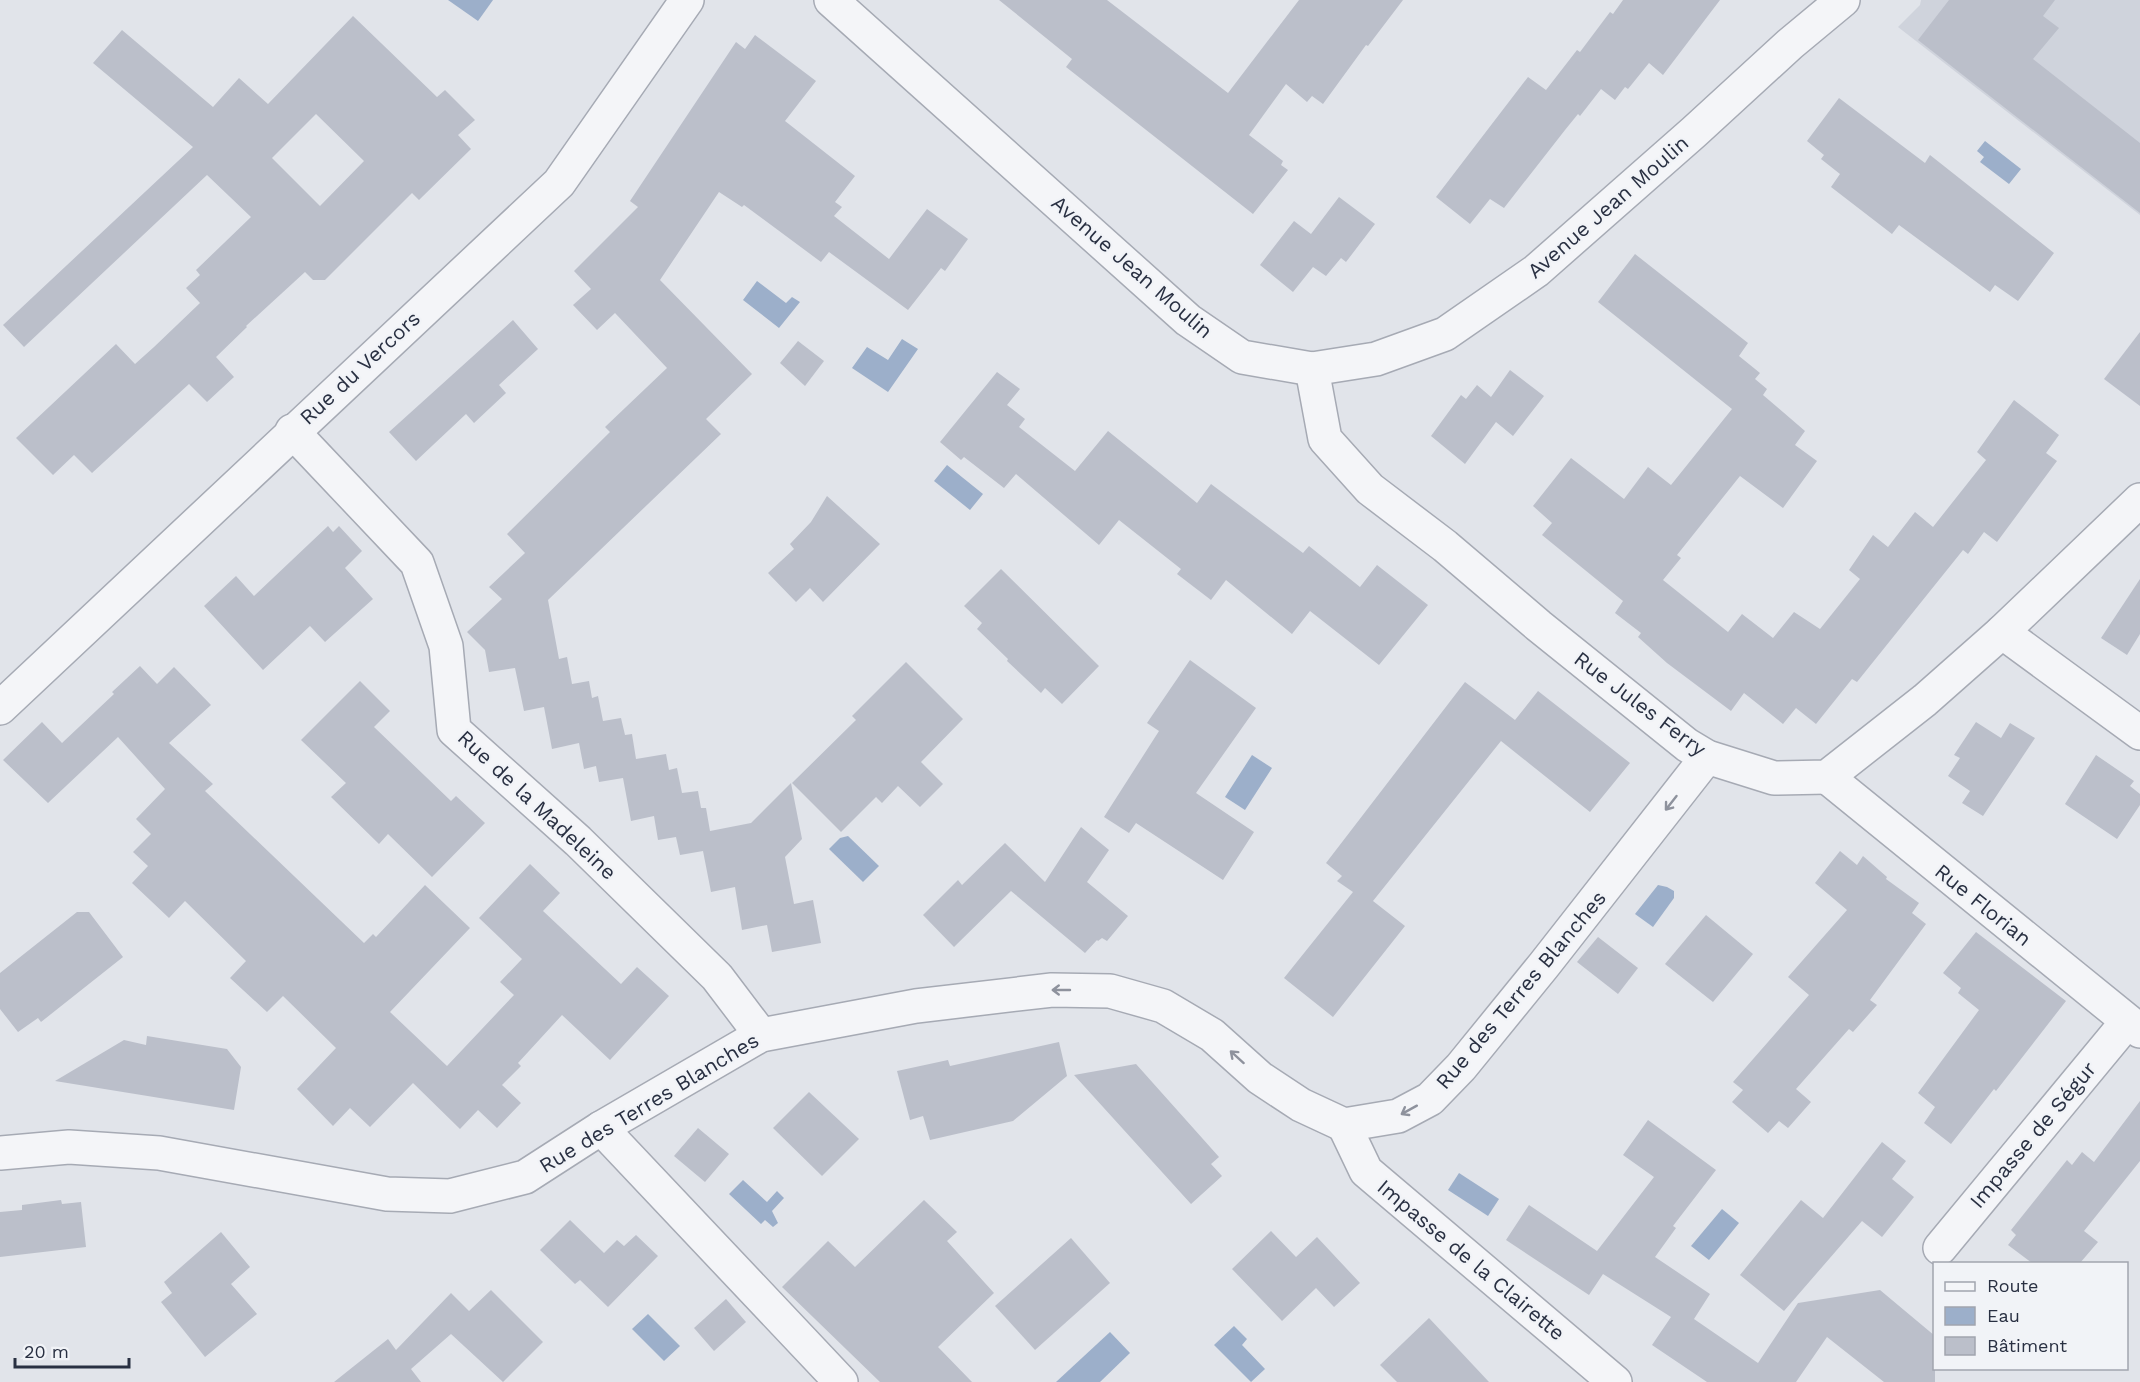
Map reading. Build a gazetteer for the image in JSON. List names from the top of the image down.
{
  "streets": {
    "street": [
      "Avenue Jean Moulin",
      "Rue du Vercors",
      "Rue Jules Ferry",
      "Rue de la Madeleine",
      "Rue Florian",
      "Rue des Terres Blanches",
      "Impasse de Ségur",
      "Impasse de la Clairette"
    ]
  },
  "crossings": [
    ["Avenue Jean Moulin", "Rue Jules Ferry"],
    ["Rue du Vercors", "Rue de la Madeleine"],
    ["Rue Jules Ferry", "Rue Florian"],
    ["Rue Jules Ferry", "Rue des Terres Blanches"],
    ["Rue de la Madeleine", "Rue des Terres Blanches"],
    ["Rue Florian", "Impasse de Ségur"],
    ["Rue des Terres Blanches", "Impasse de la Clairette"]
  ],
  "one_way": ["Rue des Terres Blanches"],
  "legend": ["Route", "Eau", "Bâtiment"],
  "scale_bar": "20 m"
}
